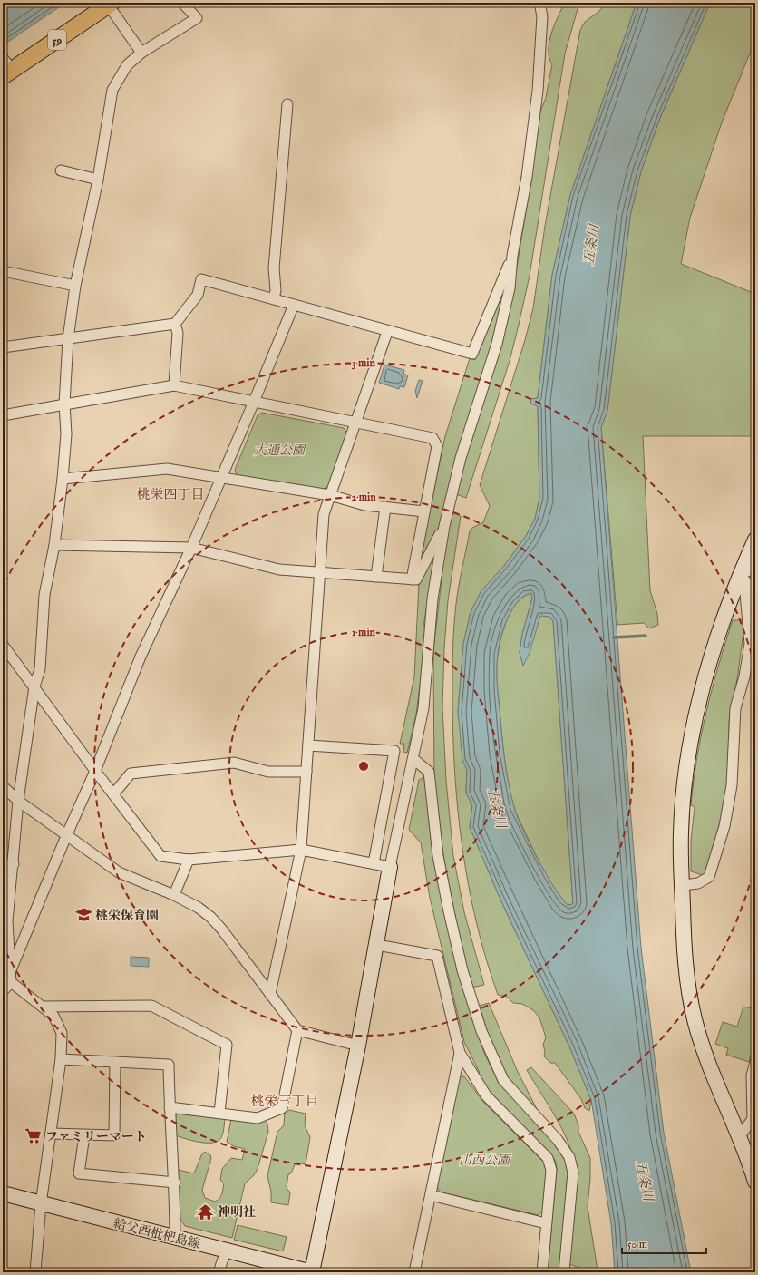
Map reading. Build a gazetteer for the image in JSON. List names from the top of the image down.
{
  "streets": {
    "main road": ["59"],
    "street": ["給父西枇杷島線"]
  },
  "districts": ["桃栄四丁目", "桃栄三丁目"],
  "water": ["五条川"],
  "parks": ["大通公園", "山西公園"],
  "places": {
    "school or university": ["桃栄保育園"],
    "supermarket": ["ファミリーマート"],
    "temple": ["神明社"]
  },
  "scale_bar": "50 m",
  "rings": ["3 min", "2 min", "1 min"]
}
